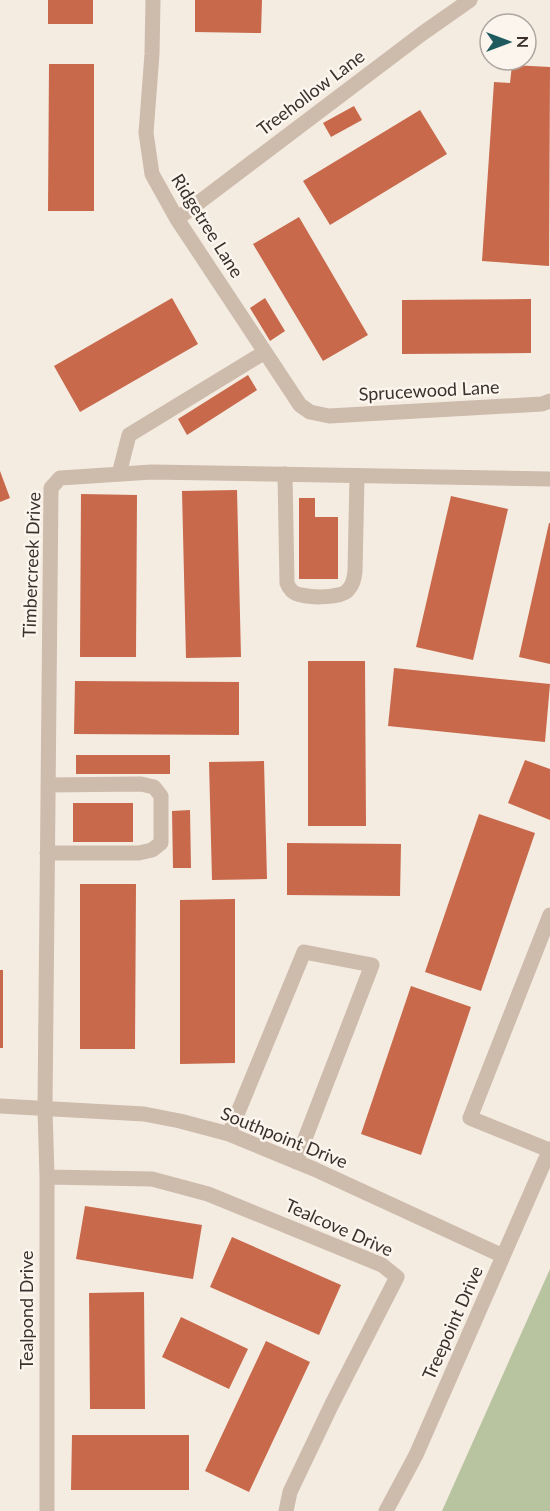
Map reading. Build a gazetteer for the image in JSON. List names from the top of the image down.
{
  "streets": {
    "street": [
      "Treehollow Lane",
      "Ridgetree Lane",
      "Sprucewood Lane",
      "Timbercreek Drive",
      "Southpoint Drive",
      "Tealcove Drive",
      "Tealpond Drive",
      "Treepoint Drive"
    ]
  },
  "crossings": [
    ["Treehollow Lane", "Ridgetree Lane"],
    ["Ridgetree Lane", "Sprucewood Lane"],
    ["Timbercreek Drive", "Southpoint Drive"],
    ["Timbercreek Drive", "Tealpond Drive"],
    ["Southpoint Drive", "Tealpond Drive"],
    ["Southpoint Drive", "Treepoint Drive"],
    ["Tealcove Drive", "Tealpond Drive"]
  ],
  "north": "right"
}
